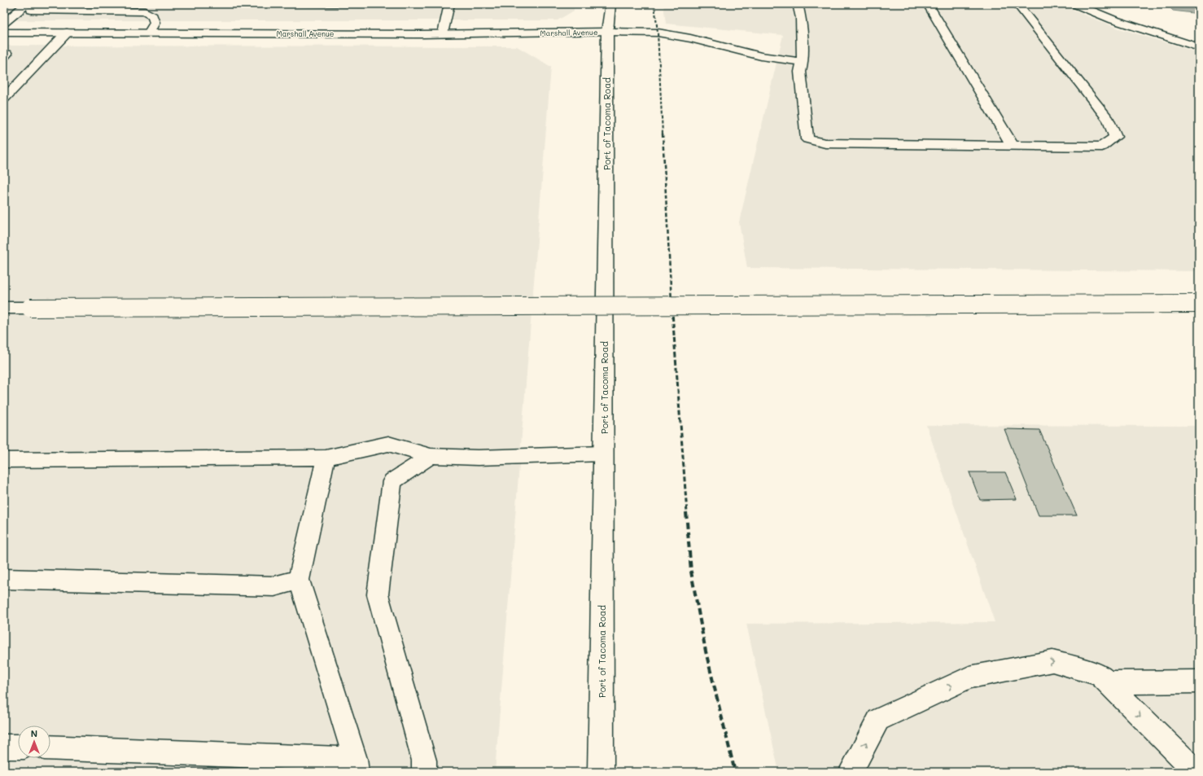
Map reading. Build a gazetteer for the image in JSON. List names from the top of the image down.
{
  "streets": {
    "main road": ["Marshall Avenue", "Port of Tacoma Road"]
  },
  "crossings": [
    ["Marshall Avenue", "Port of Tacoma Road"]
  ],
  "north": "top"
}
